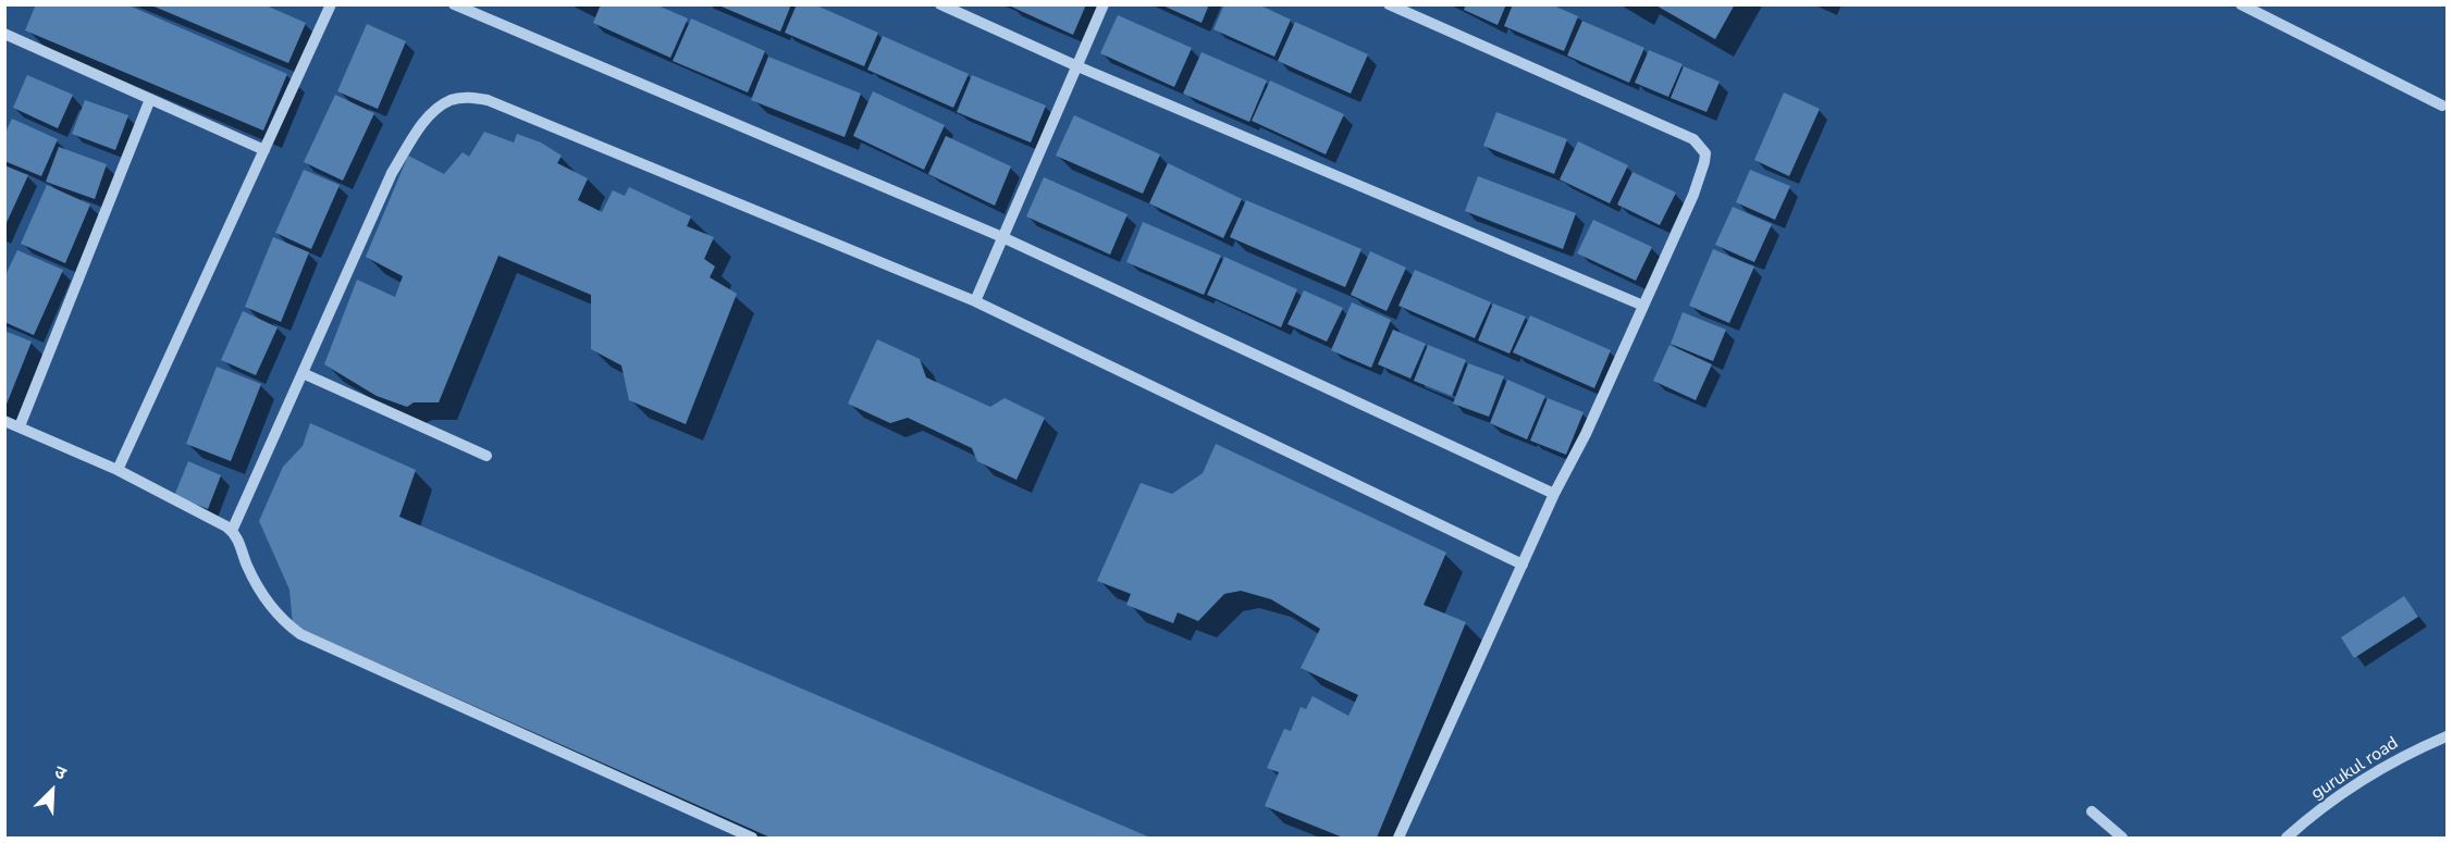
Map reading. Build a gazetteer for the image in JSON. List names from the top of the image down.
{
  "streets": {
    "street": ["gurukul road"]
  },
  "north": "top right"
}
